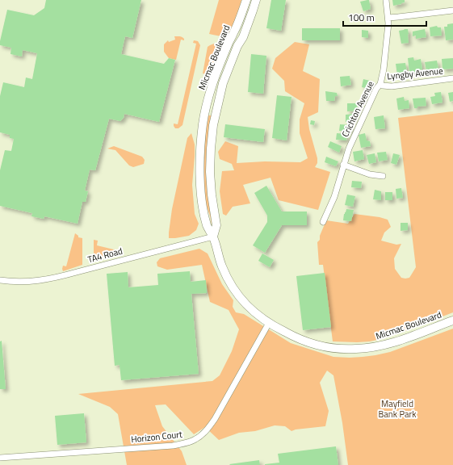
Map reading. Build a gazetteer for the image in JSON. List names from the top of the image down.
{
  "streets": {
    "street": [
      "Micmac Boulevard",
      "Lyngby Avenue",
      "Crichton Avenue",
      "TA4 Road",
      "Horizon Court"
    ]
  },
  "crossings": [
    ["Micmac Boulevard", "TA4 Road"],
    ["Micmac Boulevard", "Horizon Court"],
    ["Lyngby Avenue", "Crichton Avenue"]
  ],
  "parks": ["Mayfield Bank Park"],
  "scale_bar": "100 m"
}
